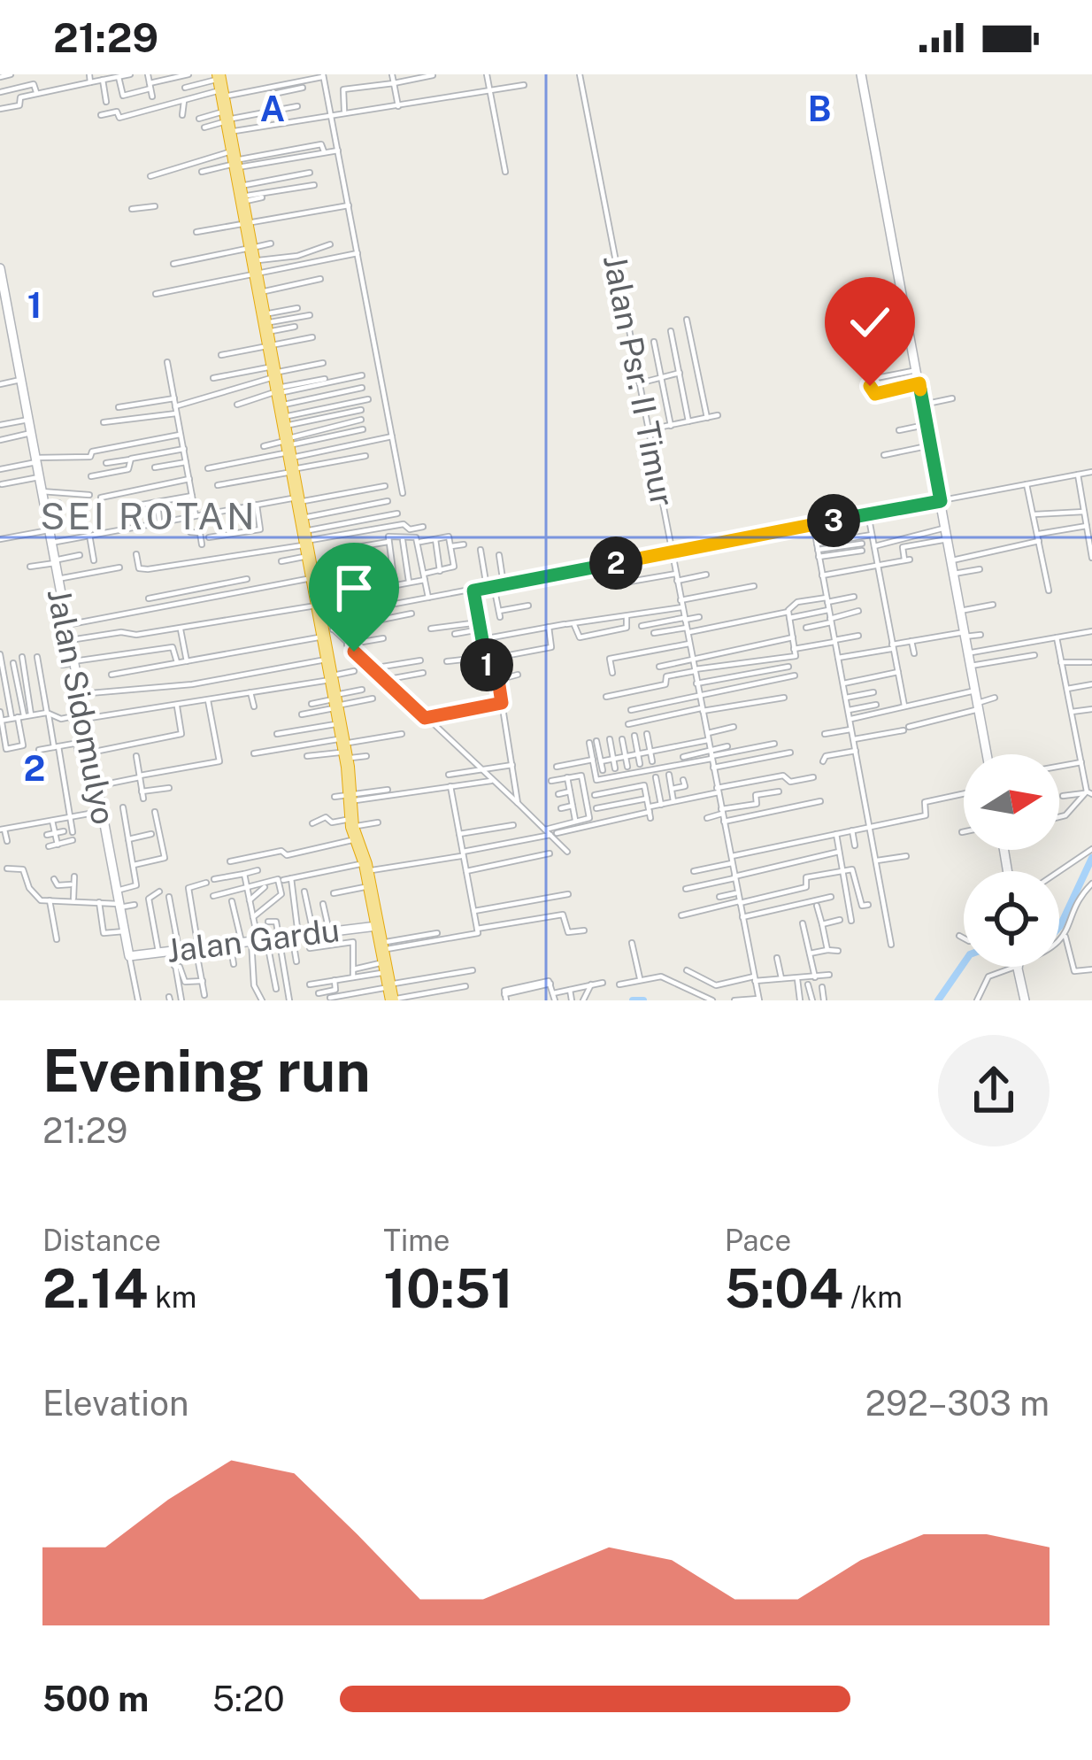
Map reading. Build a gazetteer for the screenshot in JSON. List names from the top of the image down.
{
  "streets": {
    "street": ["Jalan Psr. II Timur", "Jalan Sidomulyo", "Jalan Gardu"]
  },
  "crossings": [
    ["Jalan Sidomulyo", "Jalan Gardu"]
  ],
  "districts": ["SEI ROTAN"],
  "north": "right",
  "page": {
    "status": "21:29",
    "pins": ["3", "2", "1"],
    "heading": ["Evening run", "21:29"],
    "stats": [
      ["Distance", "2.14 km"],
      ["Time", "10:51"],
      ["Pace", "5:04 /km"]
    ],
    "chart": ["Elevation", "292–303 m"],
    "list": [
      {
        "name": "500 m",
        "note": "5:20"
      }
    ]
  },
  "grid": {
    "columns": ["A", "B"],
    "rows": ["1", "2"]
  }
}
